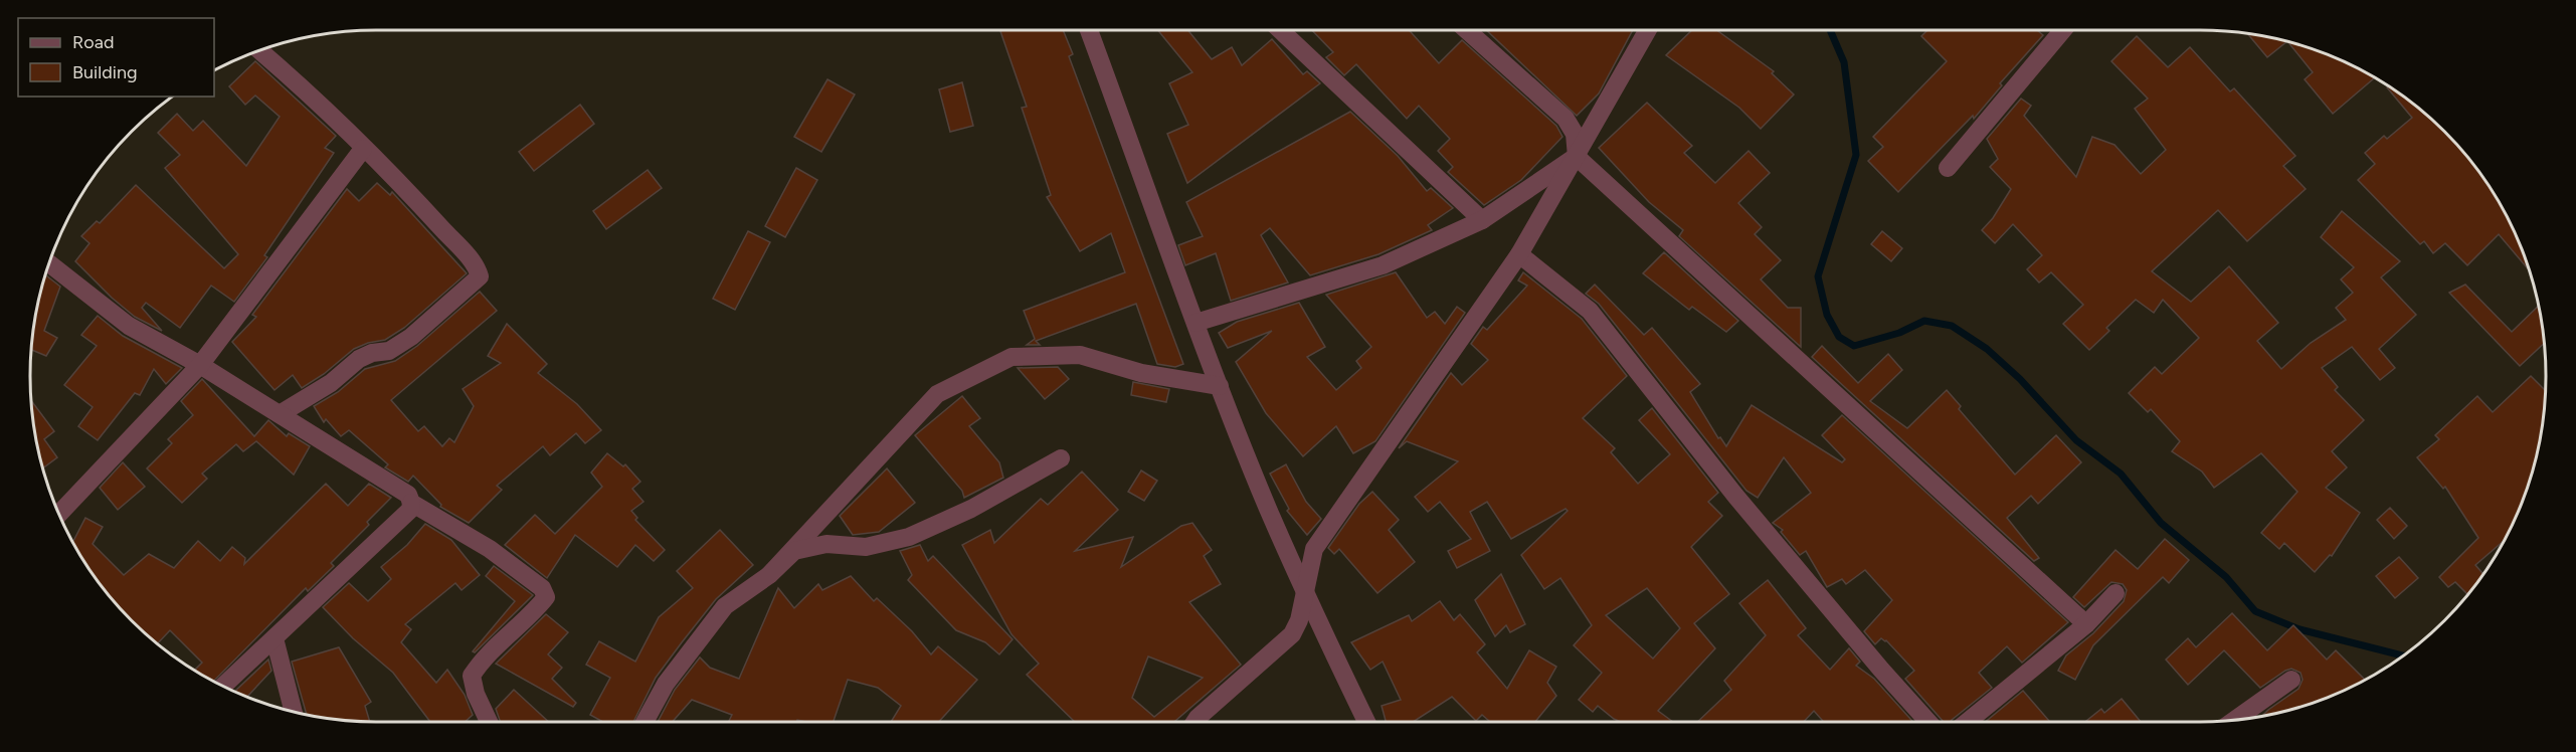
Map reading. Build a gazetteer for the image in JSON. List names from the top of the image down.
{
  "legend": ["Road", "Building"]
}
